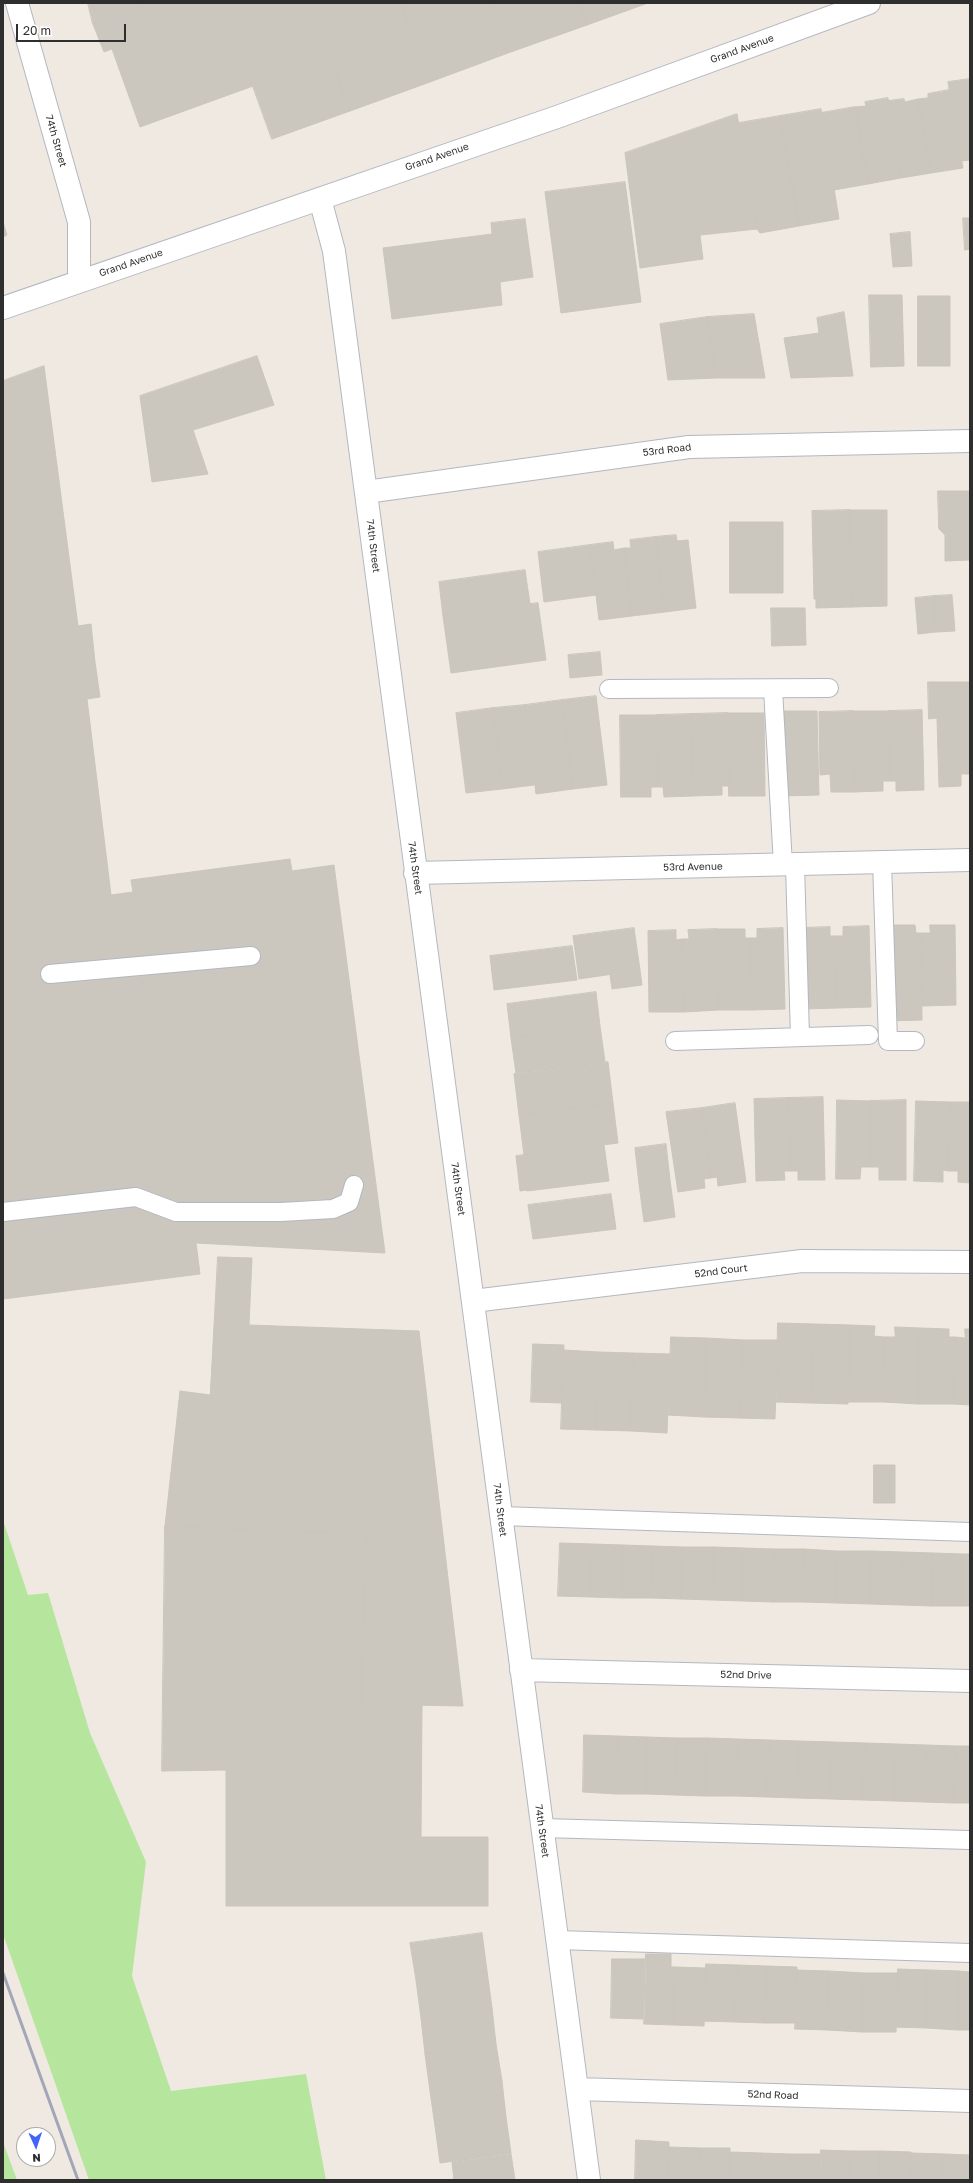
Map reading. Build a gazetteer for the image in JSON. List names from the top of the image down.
{
  "streets": {
    "street": [
      "Grand Avenue",
      "74th Street",
      "53rd Road",
      "53rd Avenue",
      "52nd Court",
      "52nd Drive",
      "52nd Road"
    ]
  },
  "crossings": [
    ["Grand Avenue", "74th Street"],
    ["74th Street", "53rd Road"],
    ["74th Street", "53rd Avenue"],
    ["74th Street", "52nd Court"],
    ["74th Street", "52nd Drive"],
    ["74th Street", "52nd Road"]
  ],
  "scale_bar": "20 m",
  "north": "bottom"
}
